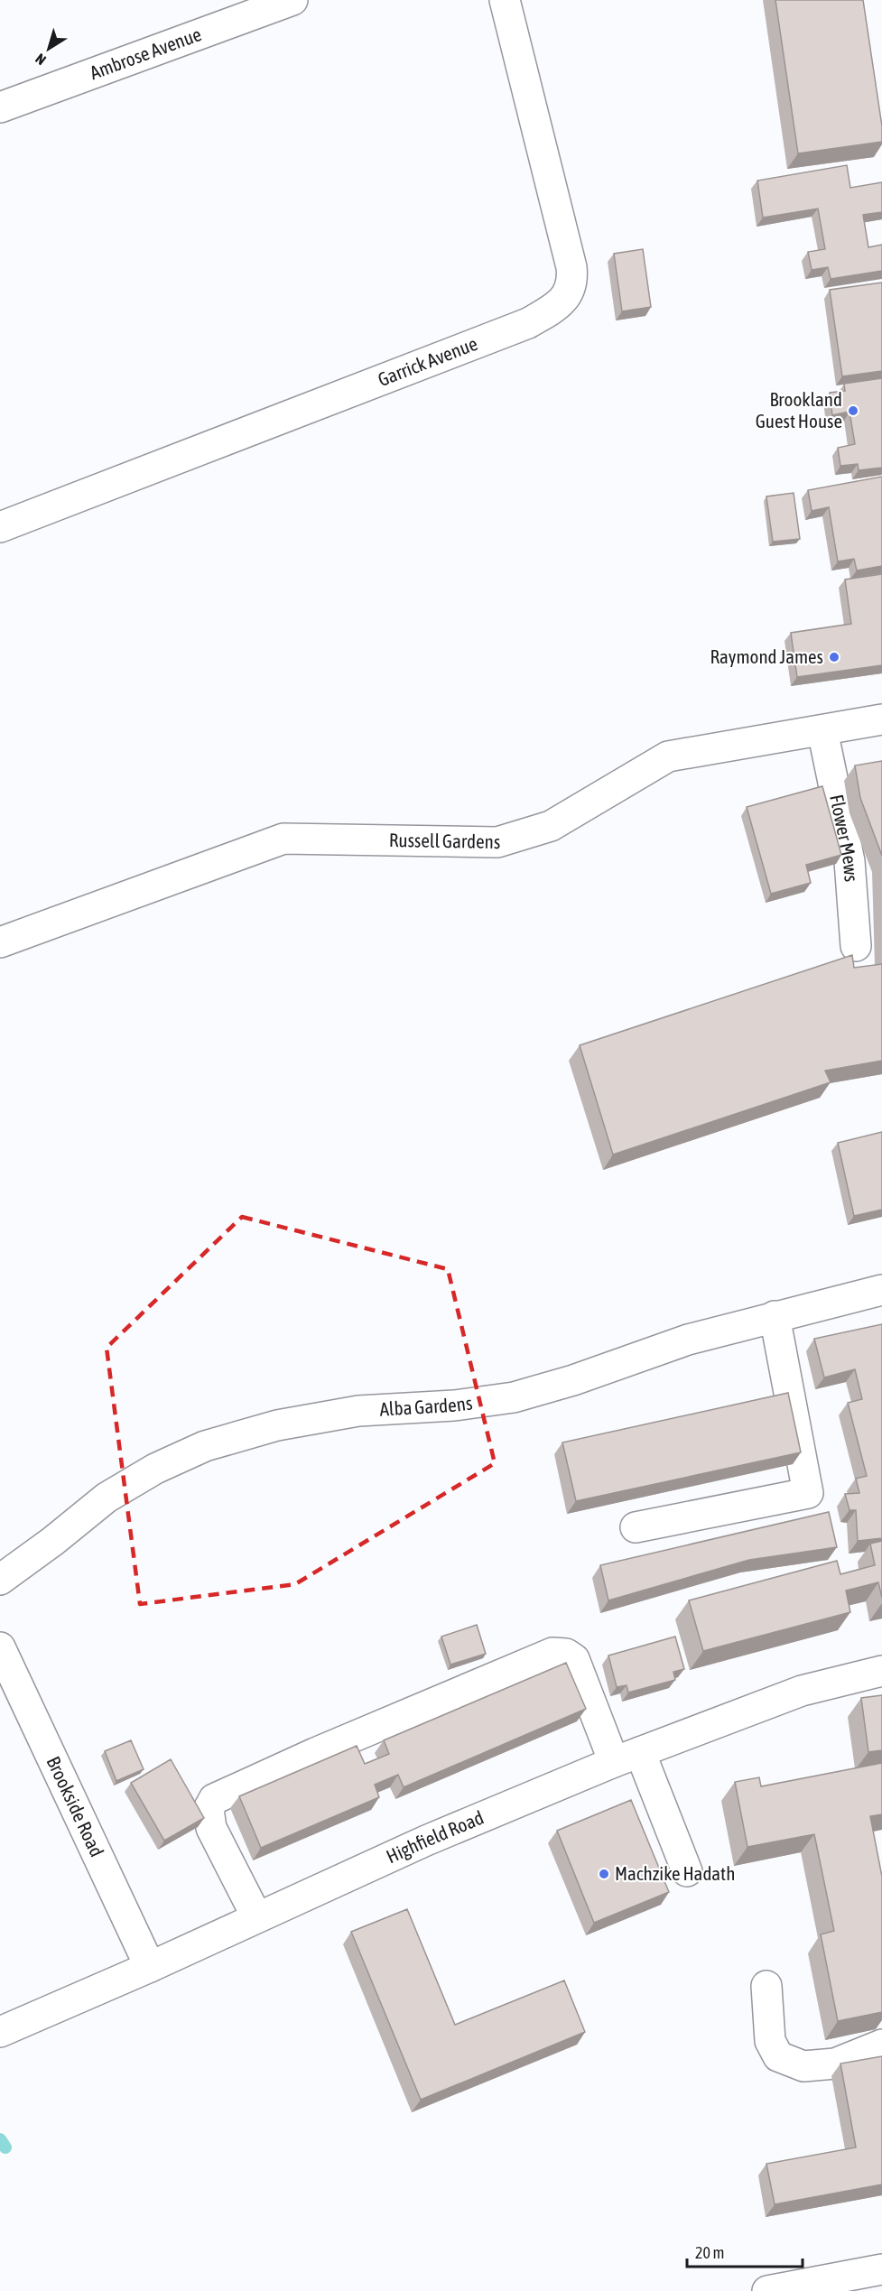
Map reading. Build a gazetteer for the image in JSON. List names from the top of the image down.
{
  "streets": {
    "street": [
      "Ambrose Avenue",
      "Garrick Avenue",
      "Flower Mews",
      "Russell Gardens",
      "Alba Gardens",
      "Brookside Road",
      "Highfield Road"
    ]
  },
  "crossings": [
    ["Flower Mews", "Russell Gardens"],
    ["Brookside Road", "Highfield Road"]
  ],
  "places": ["Brookland Guest House", "Raymond James", "Machzike Hadath"],
  "scale_bar": "20 m",
  "north": "bottom left"
}
